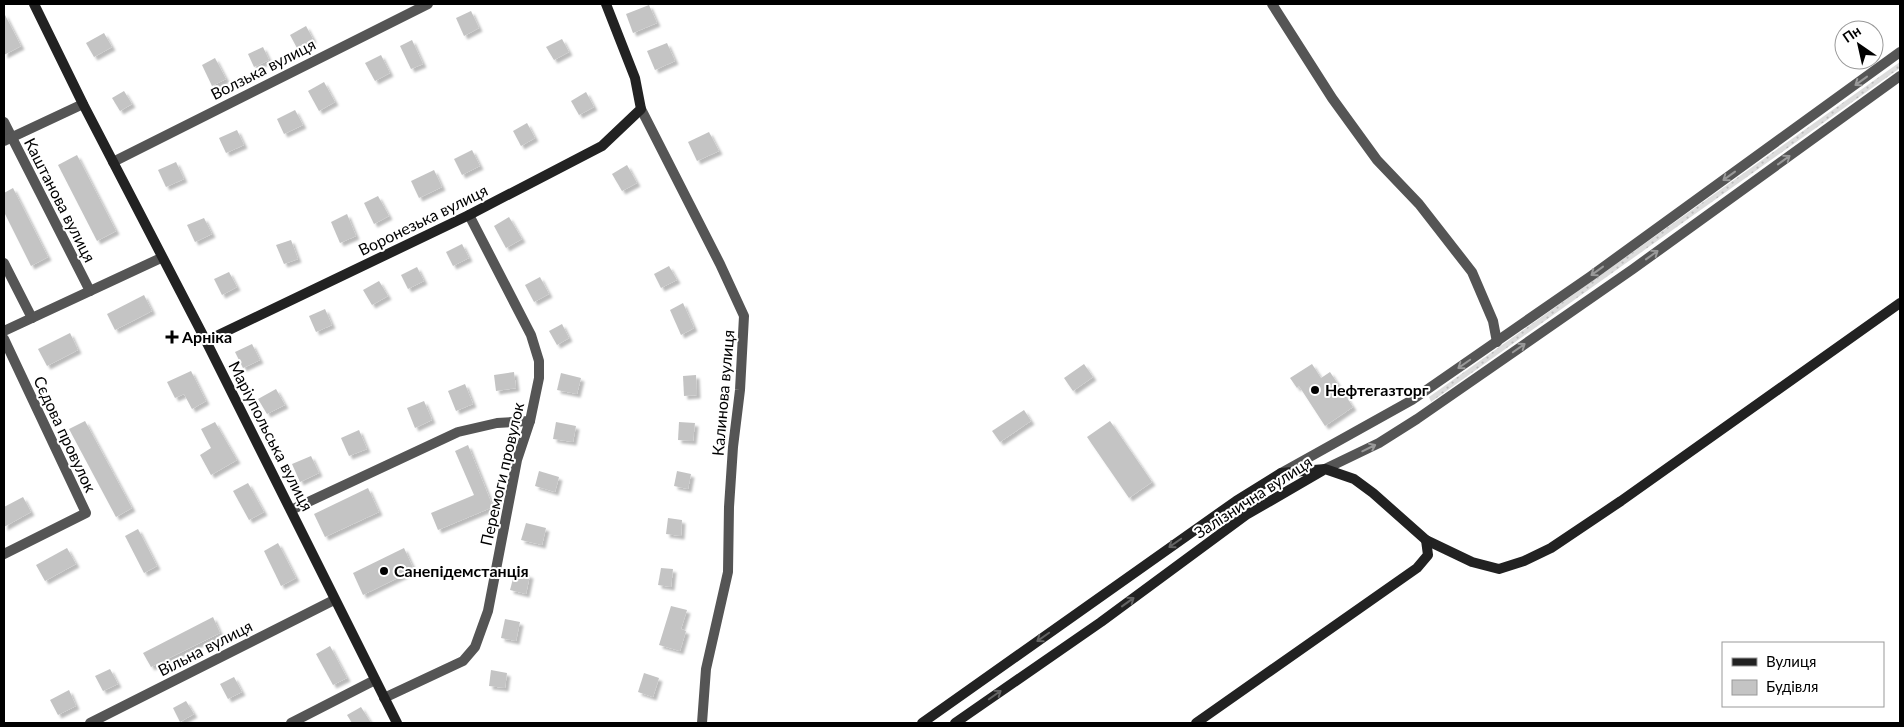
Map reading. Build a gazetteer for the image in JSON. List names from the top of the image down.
{
  "streets": {
    "street": [
      "Волзька вулиця",
      "Каштанова вулиця",
      "Воронезька вулиця",
      "Калинова вулиця",
      "Сєдова провулок",
      "Маріупольська вулиця",
      "Перемоги провулок",
      "Залізнична вулиця",
      "Вільна вулиця"
    ]
  },
  "crossings": [
    ["Волзька вулиця", "Маріупольська вулиця"],
    ["Воронезька вулиця", "Калинова вулиця"],
    ["Воронезька вулиця", "Маріупольська вулиця"],
    ["Воронезька вулиця", "Перемоги провулок"],
    ["Маріупольська вулиця", "Перемоги провулок"],
    ["Маріупольська вулиця", "Вільна вулиця"]
  ],
  "places": {
    "health": ["Арніка"],
    "other": ["Нефтегазторг", "Санепідемстанція"]
  },
  "legend": ["Вулиця", "Будівля"],
  "north": "top left"
}
